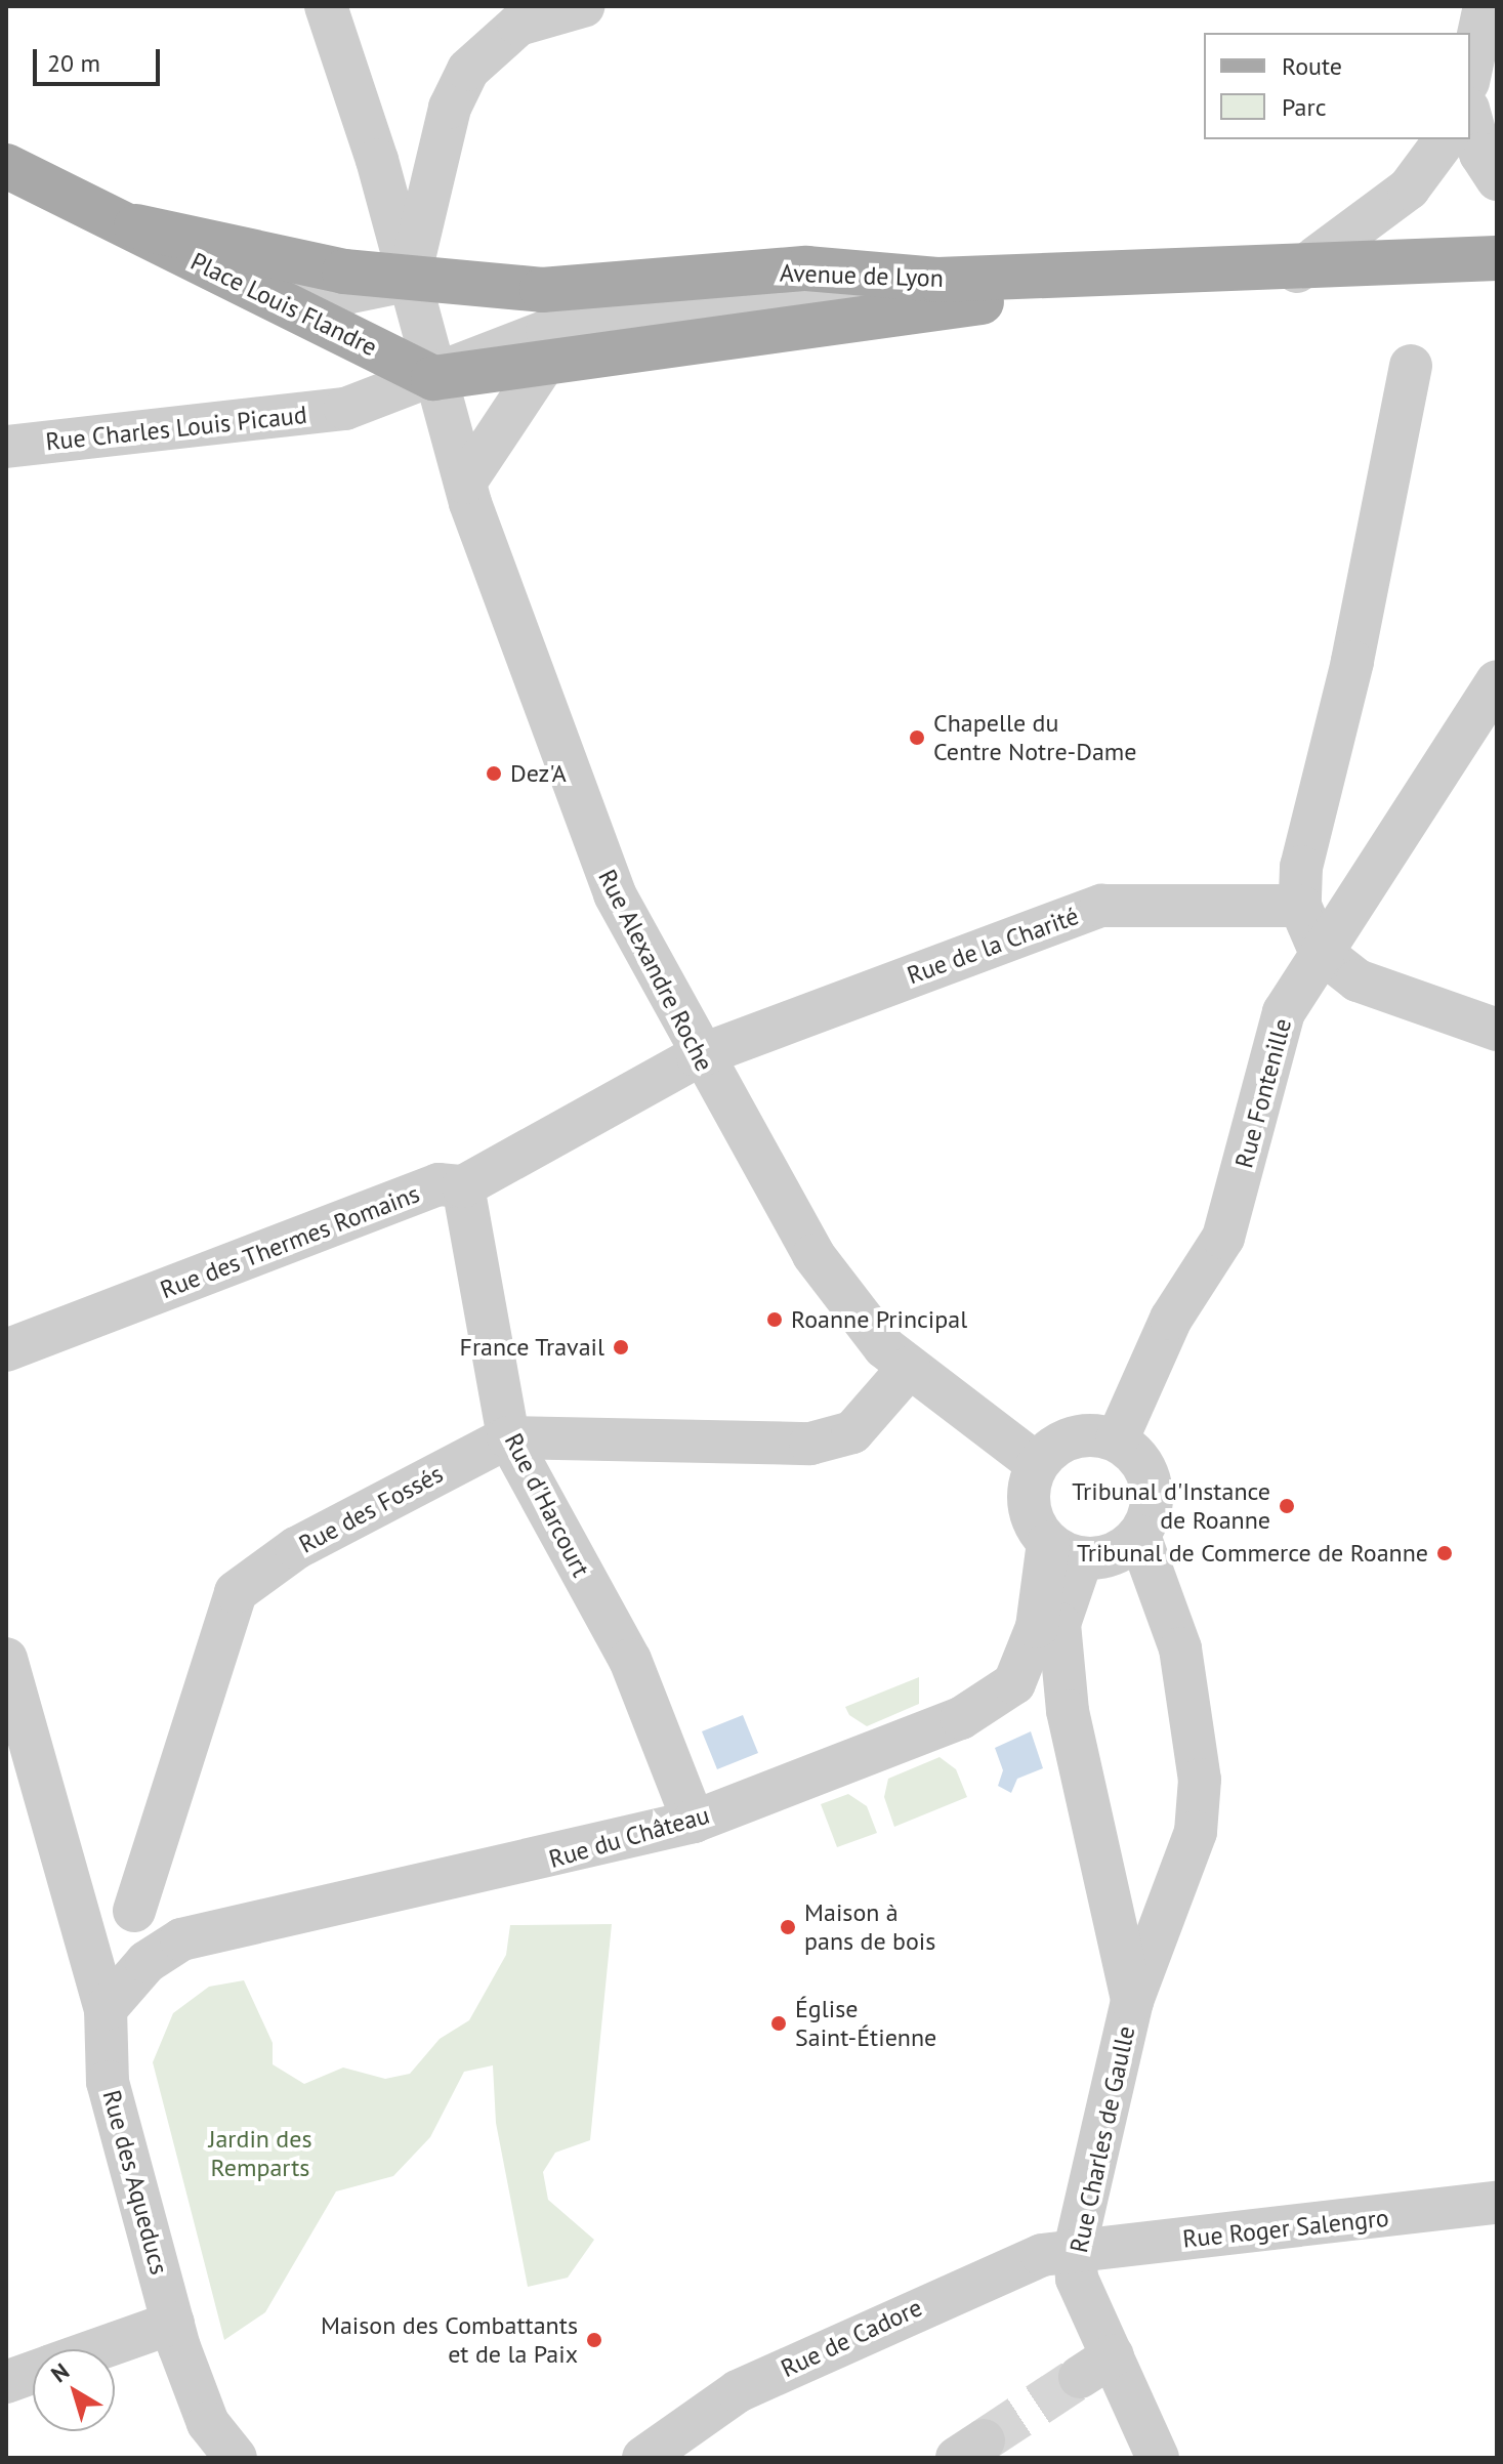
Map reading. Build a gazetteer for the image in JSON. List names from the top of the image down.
{
  "streets": {
    "main road": ["Avenue de Lyon", "Place Louis Flandre"],
    "street": [
      "Rue Charles Louis Picaud",
      "Rue de la Charité",
      "Rue Alexandre Roche",
      "Rue Fontenille",
      "Rue des Thermes Romains",
      "Rue d'Harcourt",
      "Rue des Fossés",
      "Rue du Château",
      "Rue Charles de Gaulle",
      "Rue des Aqueducs",
      "Rue Roger Salengro",
      "Rue de Cadore"
    ]
  },
  "crossings": [
    ["Avenue de Lyon", "Place Louis Flandre"],
    ["Avenue de Lyon", "Rue Alexandre Roche"],
    ["Place Louis Flandre", "Rue Charles Louis Picaud"],
    ["Place Louis Flandre", "Rue Alexandre Roche"],
    ["Rue de la Charité", "Rue Alexandre Roche"],
    ["Rue de la Charité", "Rue des Thermes Romains"],
    ["Rue Alexandre Roche", "Rue Fontenille"],
    ["Rue Alexandre Roche", "Rue des Thermes Romains"],
    ["Rue Alexandre Roche", "Rue des Fossés"],
    ["Rue Alexandre Roche", "Rue Charles de Gaulle"],
    ["Rue Fontenille", "Rue Charles de Gaulle"],
    ["Rue des Thermes Romains", "Rue d'Harcourt"],
    ["Rue d'Harcourt", "Rue des Fossés"],
    ["Rue d'Harcourt", "Rue du Château"],
    ["Rue du Château", "Rue des Aqueducs"],
    ["Rue Charles de Gaulle", "Rue Roger Salengro"],
    ["Rue Charles de Gaulle", "Rue de Cadore"],
    ["Rue Roger Salengro", "Rue de Cadore"]
  ],
  "parks": ["Jardin des Remparts"],
  "places": [
    "Chapelle du Centre Notre-Dame",
    "Dez'A",
    "Roanne Principal",
    "France Travail",
    "Tribunal d'Instance de Roanne",
    "Tribunal de Commerce de Roanne",
    "Maison à pans de bois",
    "Église Saint-Étienne",
    "Maison des Combattants et de la Paix"
  ],
  "legend": ["Route", "Parc"],
  "scale_bar": "20 m",
  "north": "top left"
}
